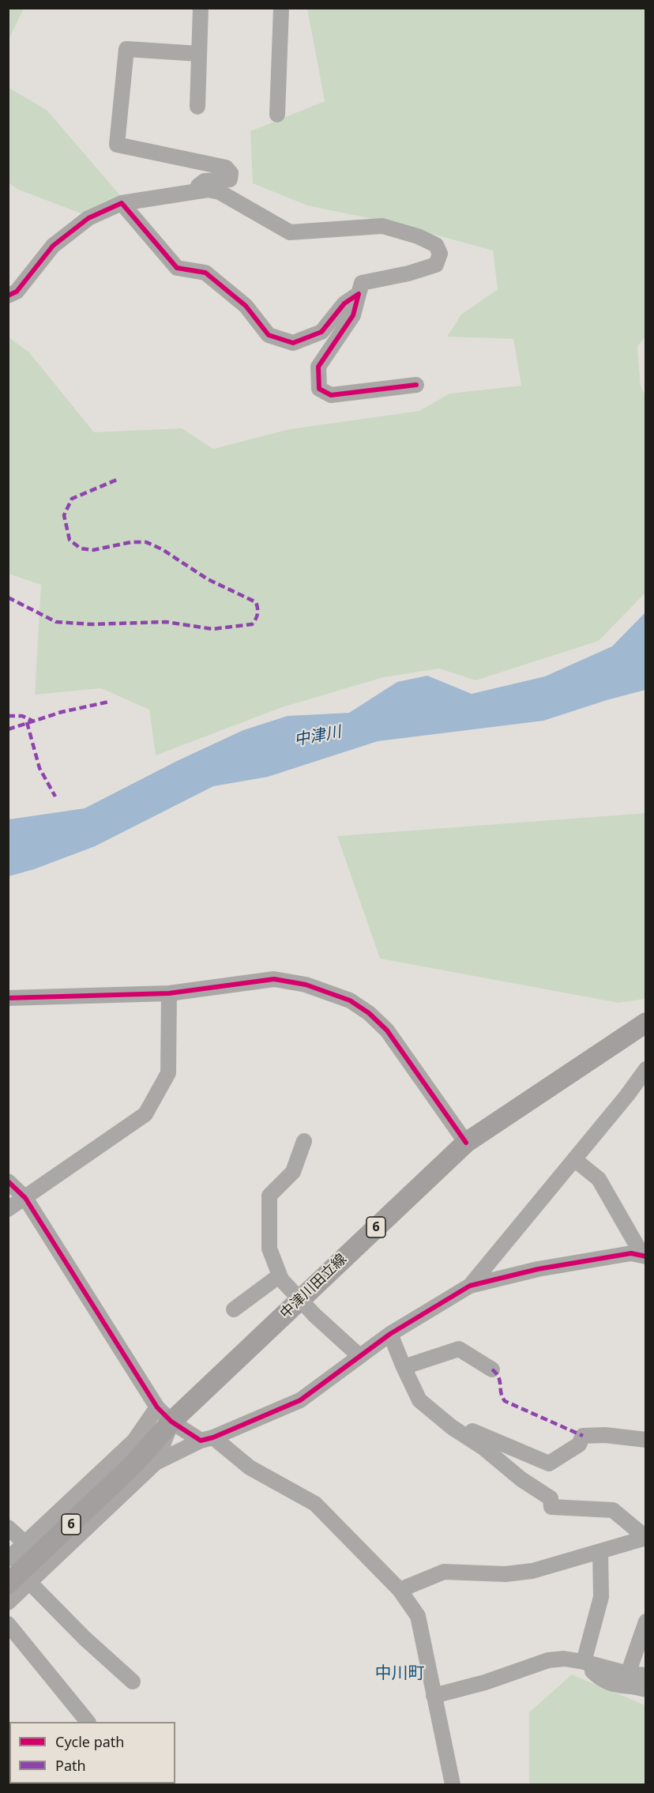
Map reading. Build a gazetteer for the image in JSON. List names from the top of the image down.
{
  "streets": {
    "main road": ["6", "中津川田立線"]
  },
  "districts": ["中川町"],
  "water": ["中津川"],
  "legend": ["Cycle path", "Path"]
}
